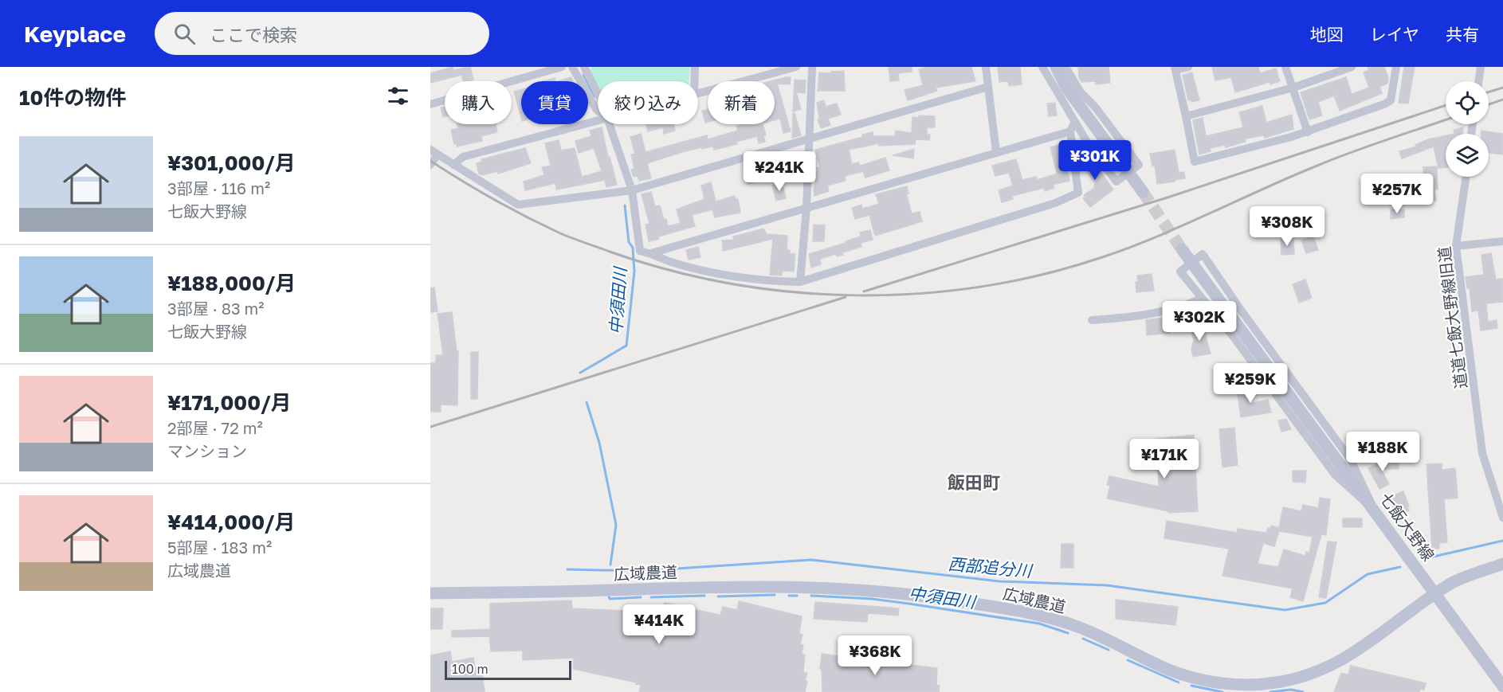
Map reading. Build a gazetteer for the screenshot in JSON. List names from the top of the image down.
{
  "streets": {
    "street": ["道道七飯大野線旧道", "七飯大野線", "広域農道"]
  },
  "crossings": [
    ["七飯大野線", "広域農道"]
  ],
  "districts": ["飯田町"],
  "water": ["中須田川", "西部追分川"],
  "scale_bar": "100 m",
  "page": {
    "header": "Keyplace",
    "search": "ここで検索",
    "nav": ["地図", "レイヤ", "共有"],
    "heading": "10件の物件",
    "chip": [
      "購入",
      "賃貸",
      "絞り込み",
      "新着"
    ],
    "list": [
      {
        "name": "¥301,000/月",
        "note": "3部屋 · 116 m² · 七飯大野線"
      },
      {
        "name": "¥188,000/月",
        "note": "3部屋 · 83 m² · 七飯大野線"
      },
      {
        "name": "¥171,000/月",
        "note": "2部屋 · 72 m² · マンション"
      },
      {
        "name": "¥414,000/月",
        "note": "5部屋 · 183 m² · 広域農道"
      }
    ],
    "price": [
      "¥301K",
      "¥241K",
      "¥257K",
      "¥308K",
      "¥302K",
      "¥259K",
      "¥188K",
      "¥171K",
      "¥414K",
      "¥368K"
    ],
    "scale": "100 m"
  }
}
